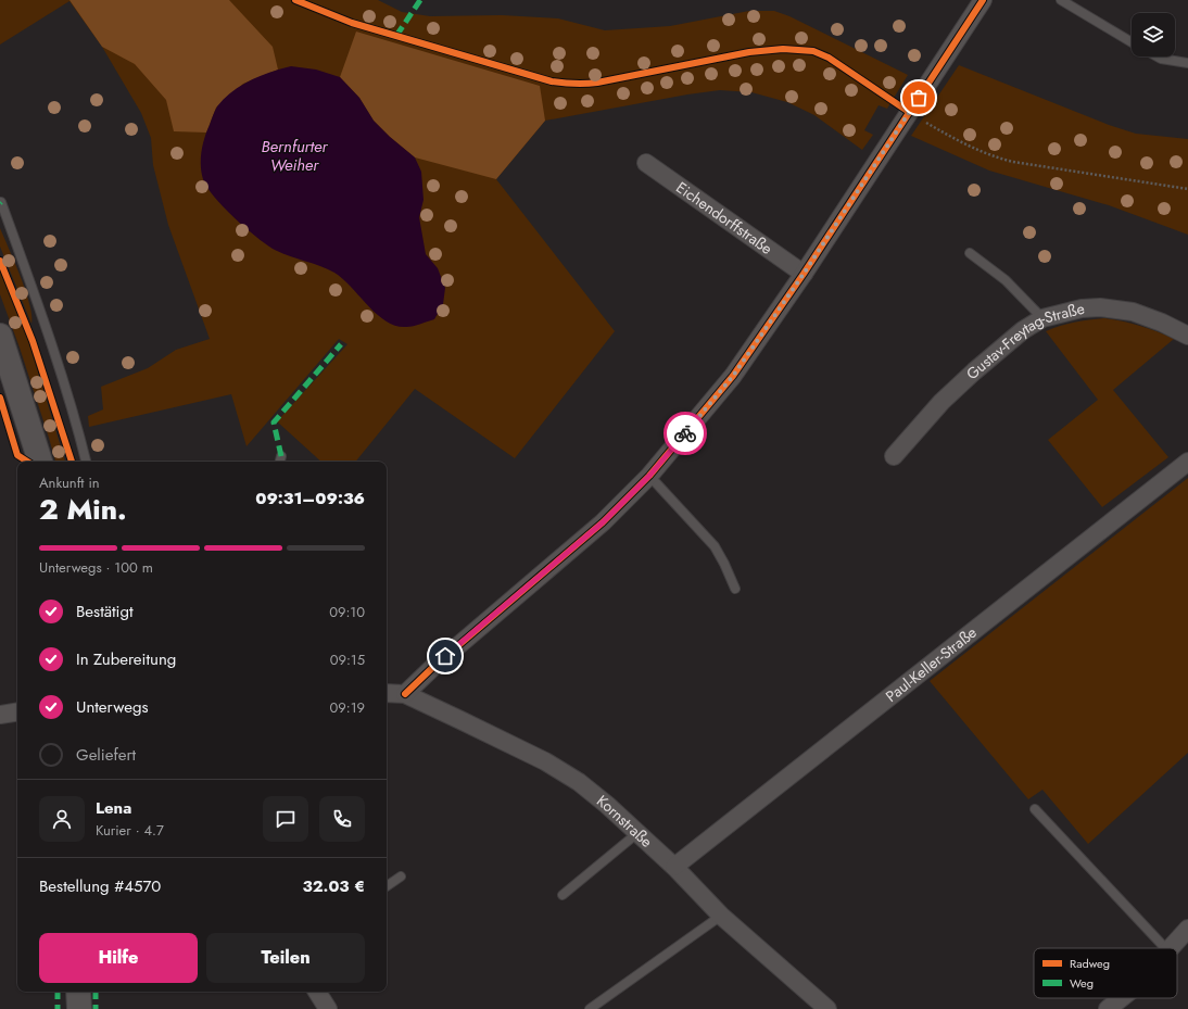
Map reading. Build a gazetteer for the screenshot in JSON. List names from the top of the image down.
{
  "streets": {
    "street": [
      "Eichendorffstraße",
      "Gustav-Freytag-Straße",
      "Paul-Keller-Straße",
      "Kornstraße"
    ]
  },
  "crossings": [
    ["Paul-Keller-Straße", "Kornstraße"]
  ],
  "water": ["Bernfurter Weiher"],
  "legend": ["Radweg", "Weg"],
  "page": {
    "heading": ["2 Min.", "Ankunft in", "09:31–09:36"],
    "panel": [
      "Lena",
      "Kurier · 4.7",
      "Bestellung #4570",
      "32.03 €"
    ],
    "bar": "Unterwegs · 100 m",
    "list": [
      ["Bestätigt", "09:10"],
      ["In Zubereitung", "09:15"],
      ["Unterwegs", "09:19"],
      "Geliefert"
    ],
    "buttons": ["Hilfe", "Teilen"]
  }
}
